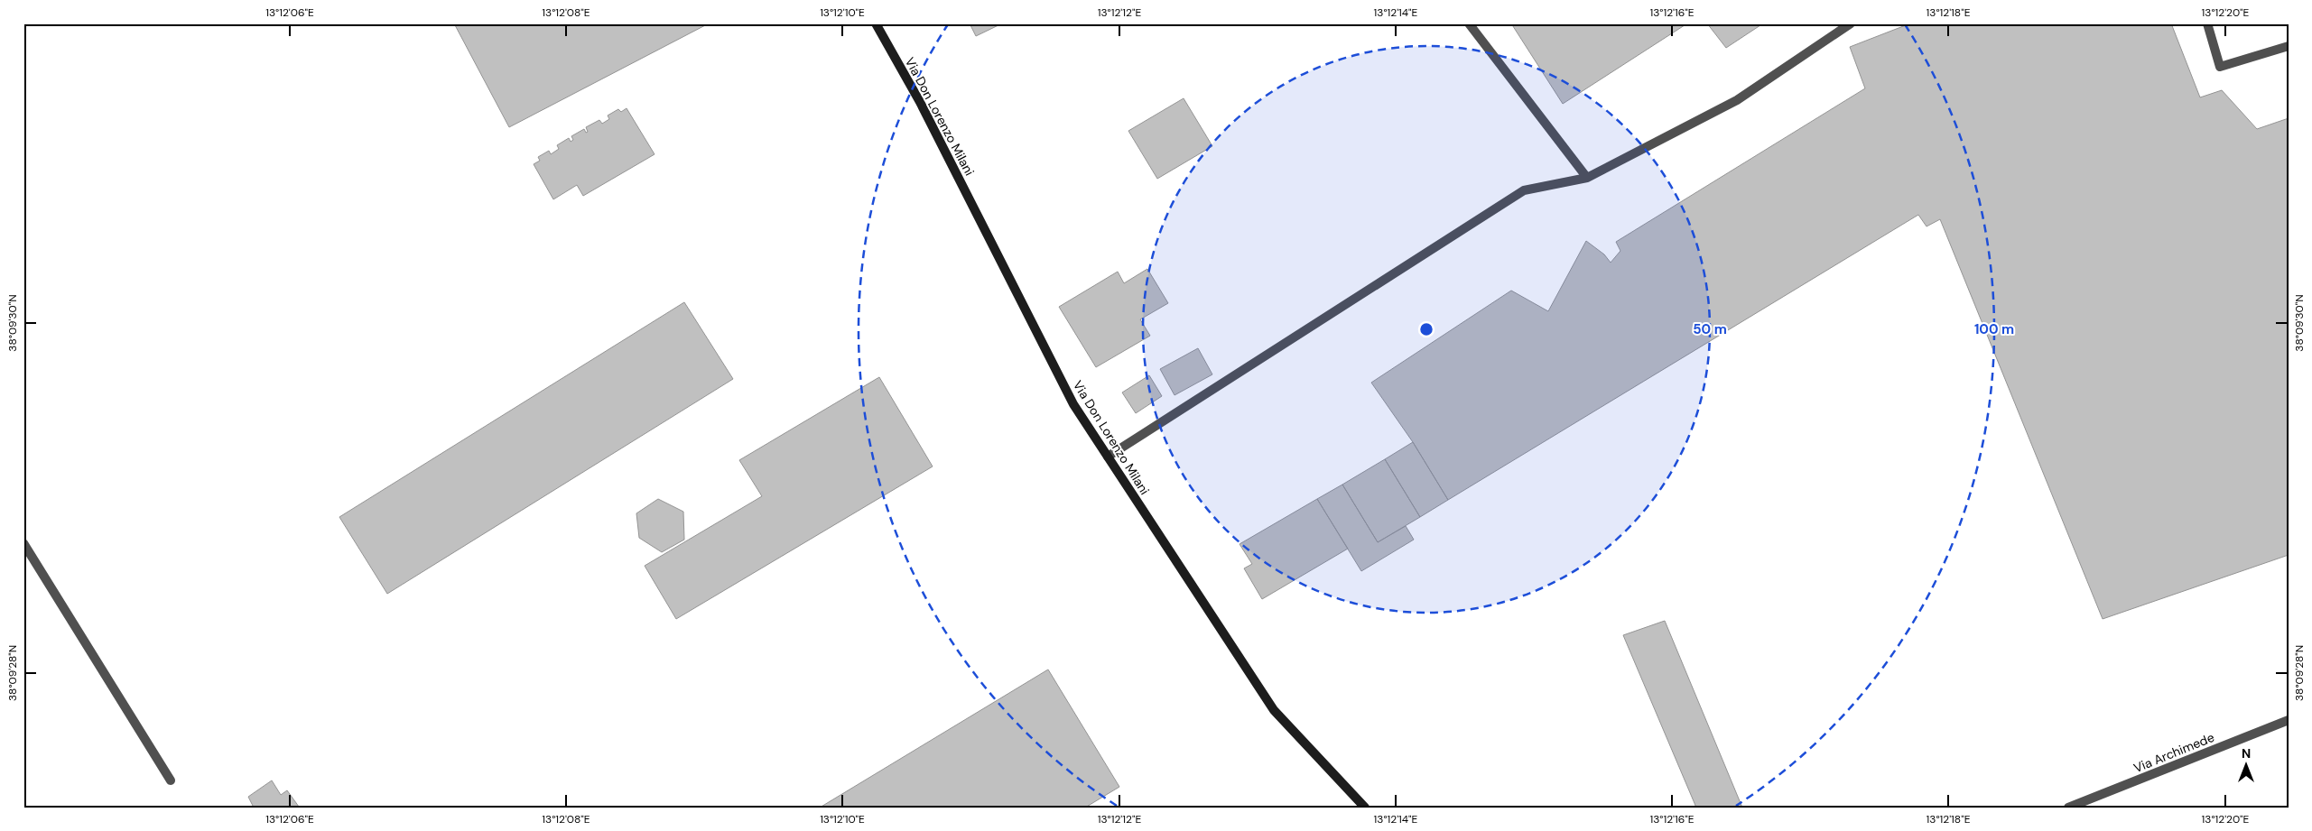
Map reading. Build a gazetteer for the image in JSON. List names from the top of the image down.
{
  "streets": {
    "street": ["Via Don Lorenzo Milani", "Via Archimede"]
  },
  "north": "top",
  "coordinates": [
    "13°12'06\"E",
    "13°12'08\"E",
    "13°12'10\"E",
    "13°12'12\"E",
    "13°12'14\"E",
    "13°12'16\"E",
    "13°12'18\"E",
    "13°12'20\"E",
    "38°09'30\"N",
    "38°09'28\"N"
  ],
  "rings": ["50 m", "100 m"]
}
